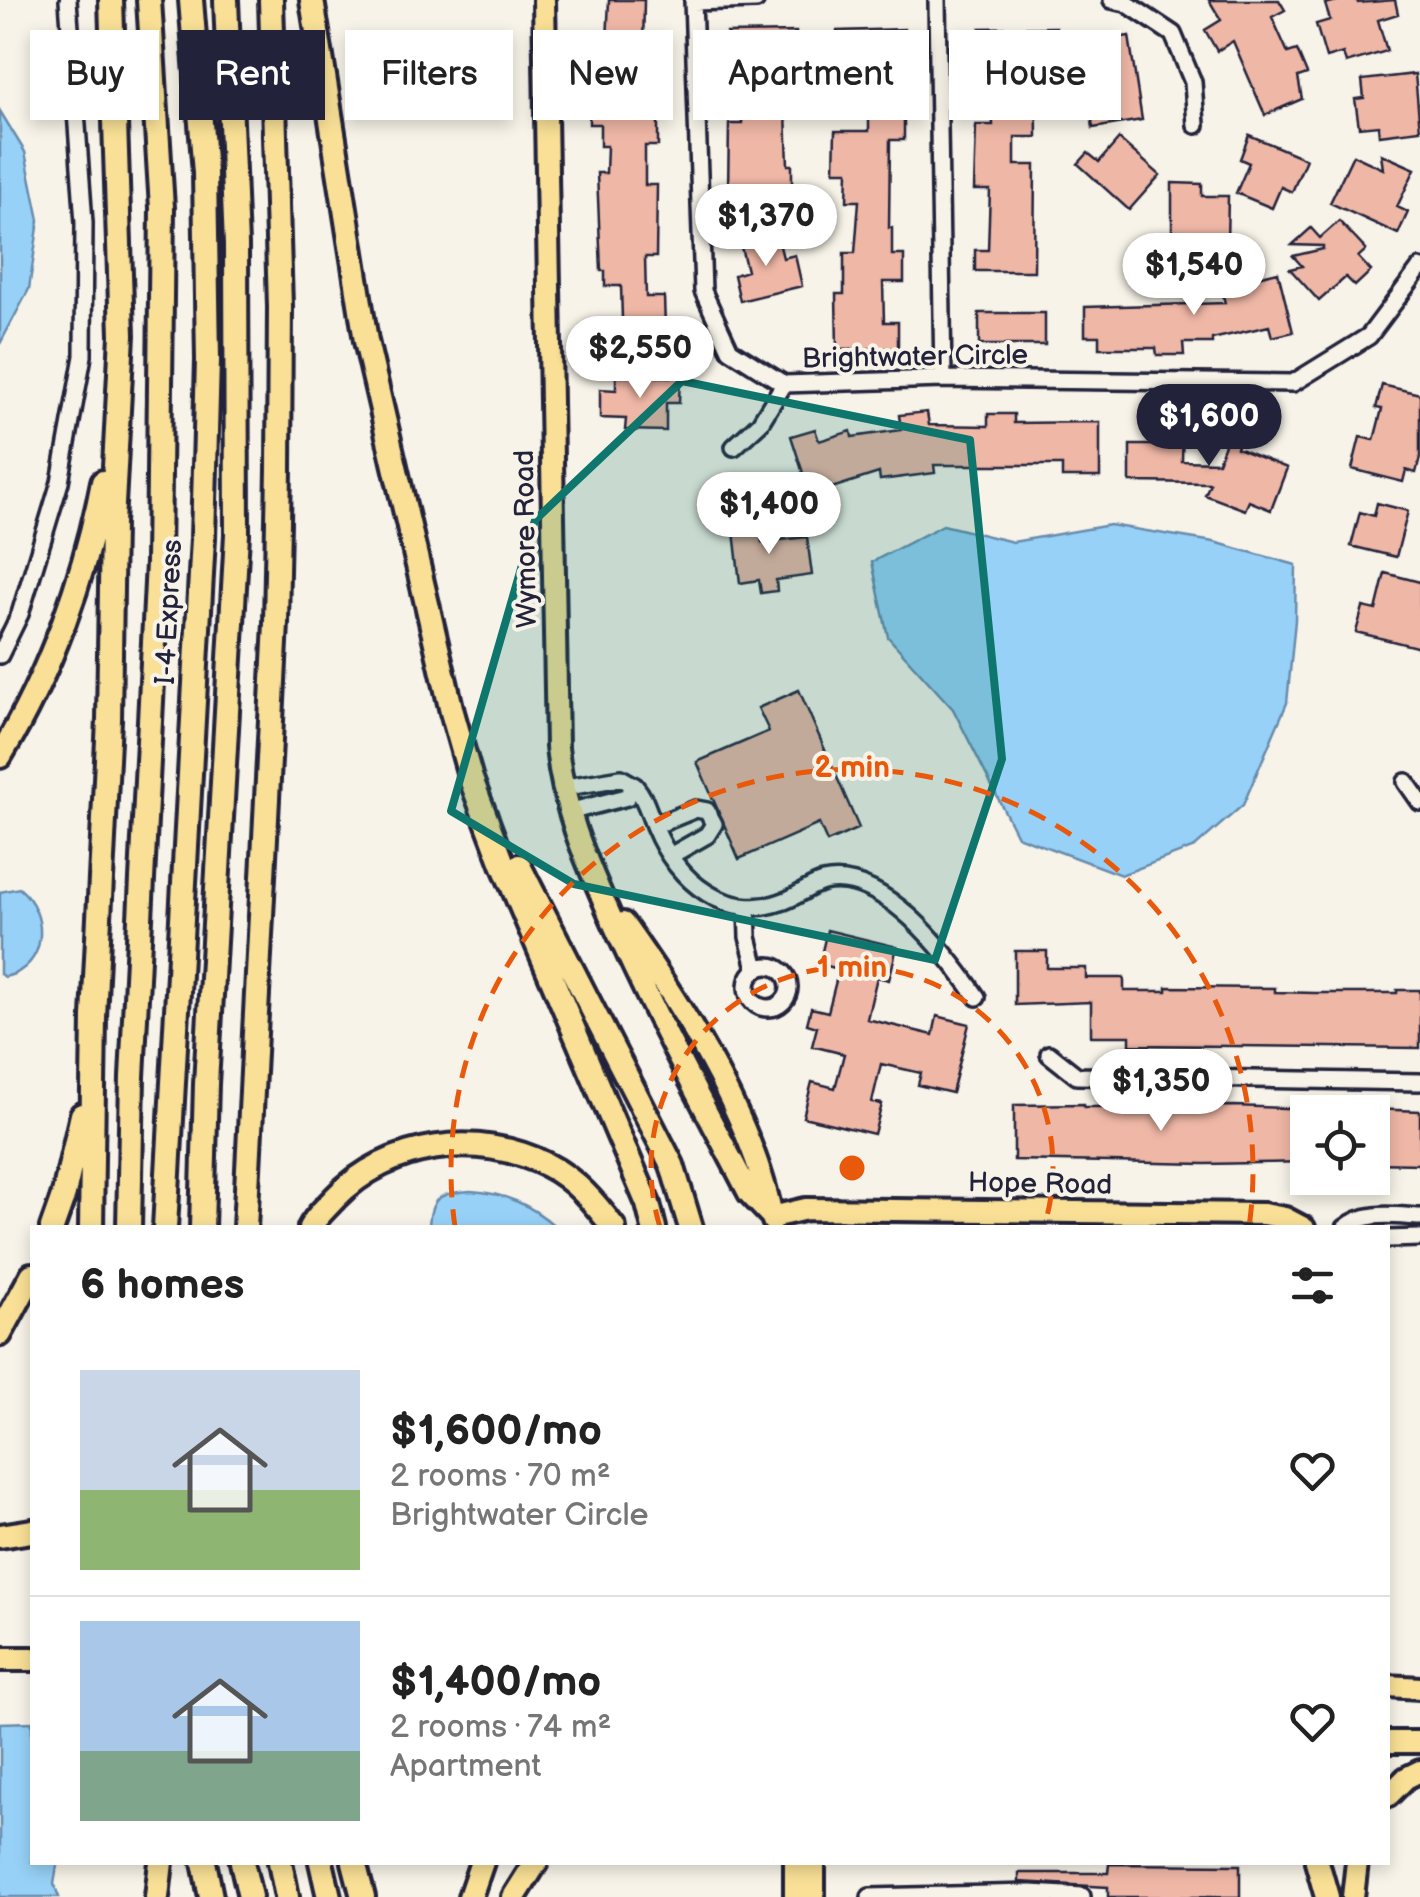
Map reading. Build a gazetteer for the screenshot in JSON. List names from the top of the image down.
{
  "streets": {
    "highway": ["I-4 Express"],
    "main road": ["Wymore Road", "Hope Road"],
    "street": ["Brightwater Circle"]
  },
  "crossings": [
    ["Wymore Road", "Hope Road"]
  ],
  "page": {
    "chip": [
      "Buy",
      "Rent",
      "Filters",
      "New",
      "Apartment",
      "House"
    ],
    "price": [
      "$1,370",
      "$1,540",
      "$2,550",
      "$1,600",
      "$1,400",
      "$1,350"
    ],
    "heading": "6 homes",
    "list": [
      {
        "name": "$1,600/mo",
        "note": "2 rooms · 70 m² · Brightwater Circle"
      },
      {
        "name": "$1,400/mo",
        "note": "2 rooms · 74 m² · Apartment"
      }
    ]
  },
  "rings": ["2 min", "1 min"]
}
